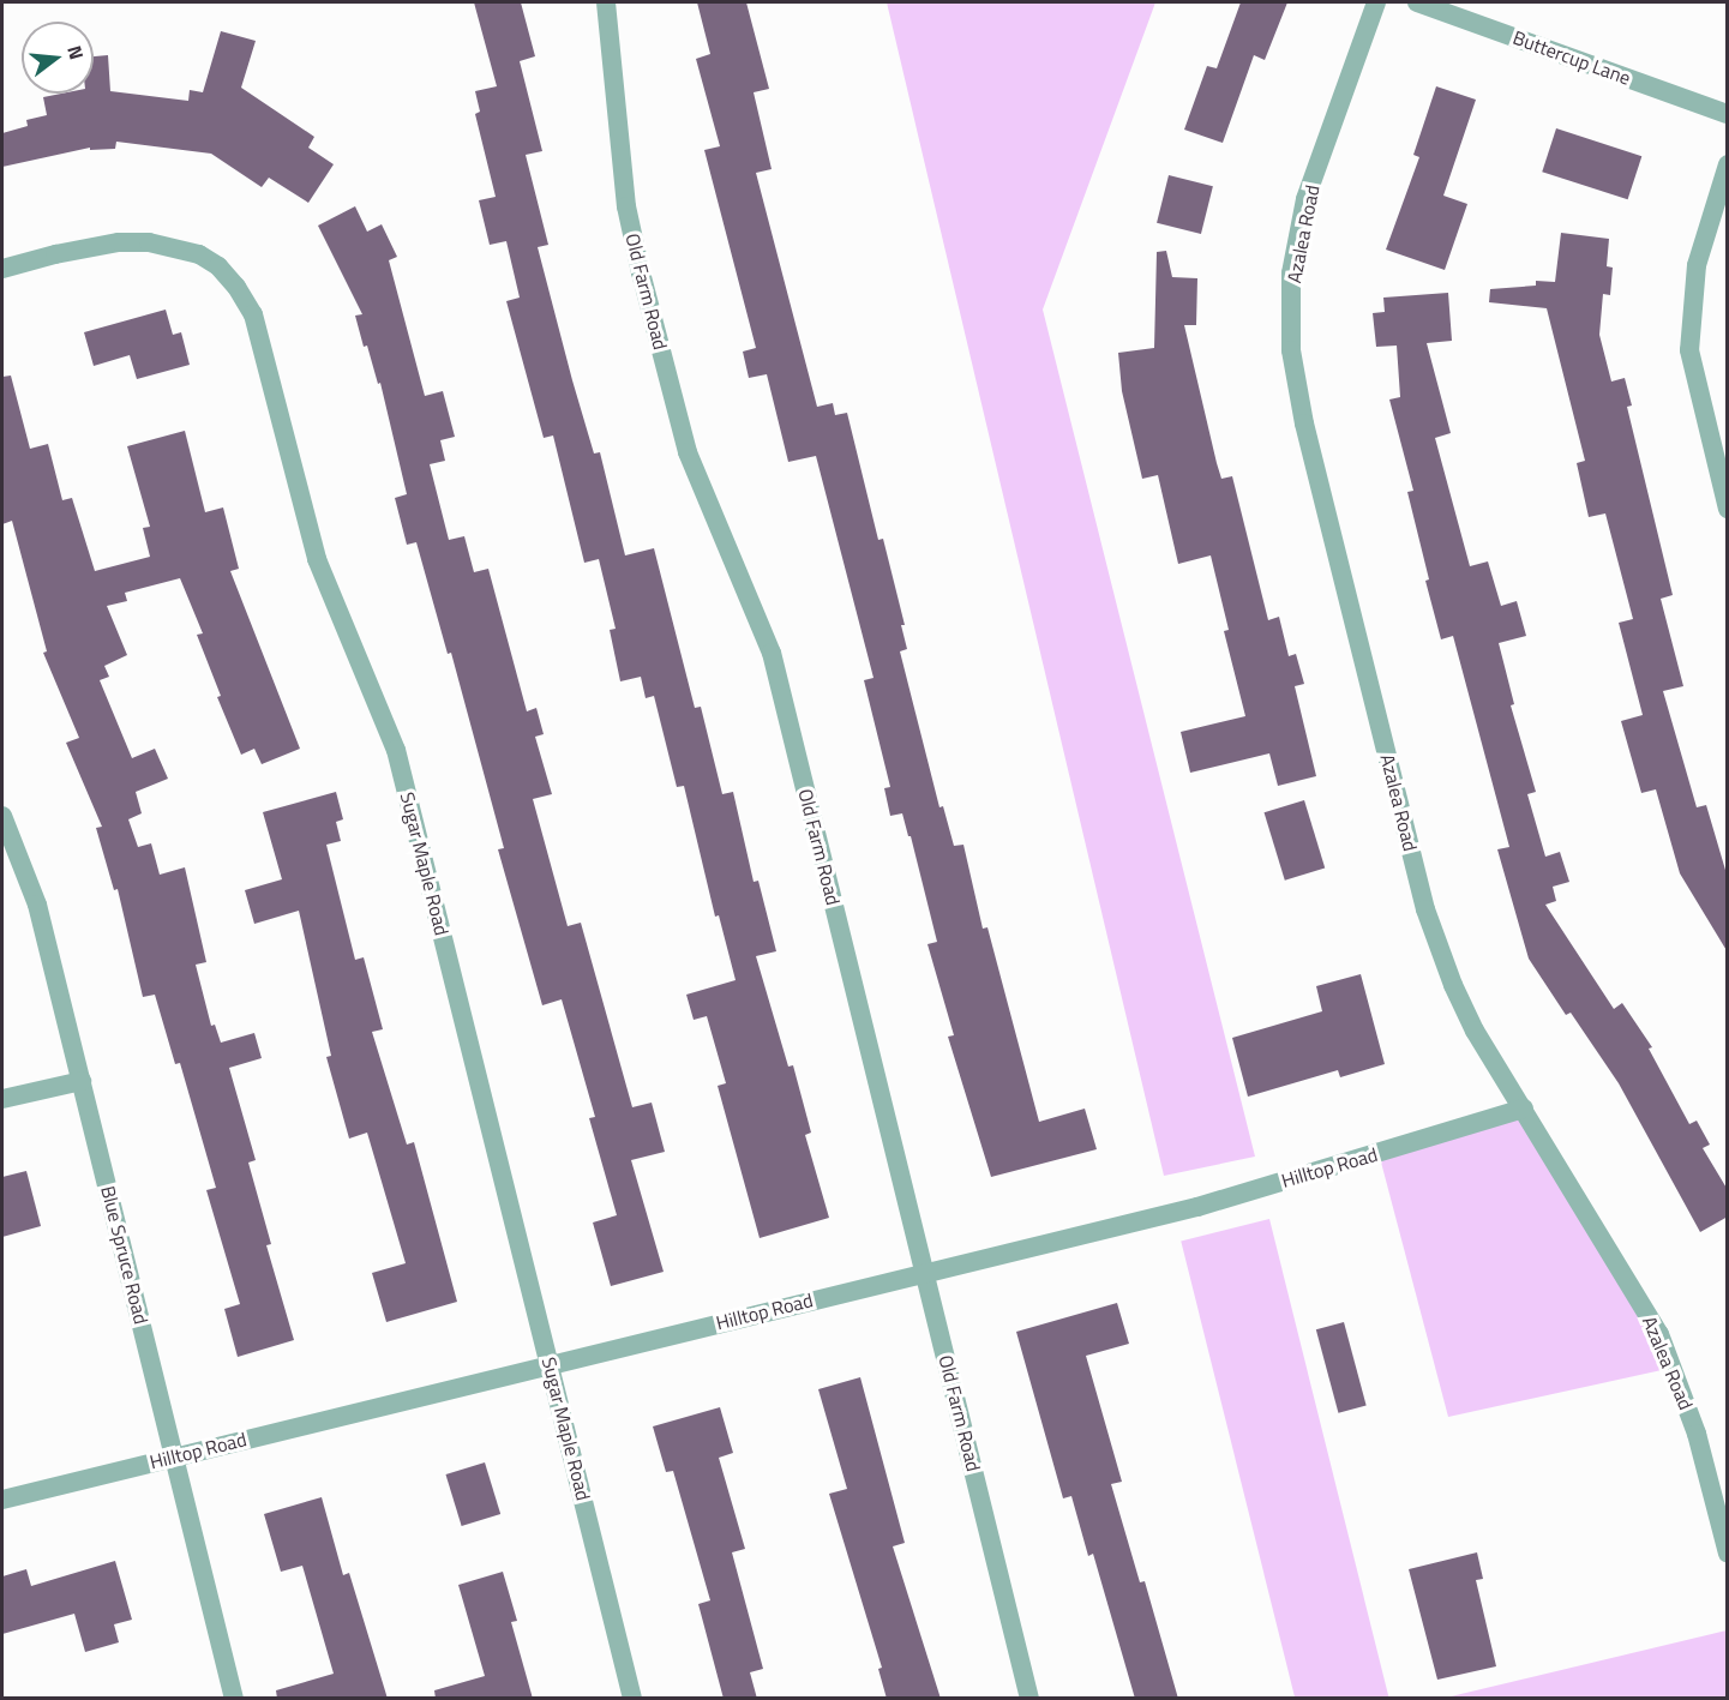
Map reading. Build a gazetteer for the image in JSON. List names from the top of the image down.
{
  "streets": {
    "street": [
      "Buttercup Lane",
      "Azalea Road",
      "Old Farm Road",
      "Sugar Maple Road",
      "Hilltop Road",
      "Blue Spruce Road"
    ]
  },
  "crossings": [
    ["Azalea Road", "Hilltop Road"],
    ["Old Farm Road", "Hilltop Road"],
    ["Sugar Maple Road", "Hilltop Road"],
    ["Hilltop Road", "Blue Spruce Road"]
  ],
  "north": "right"
}
